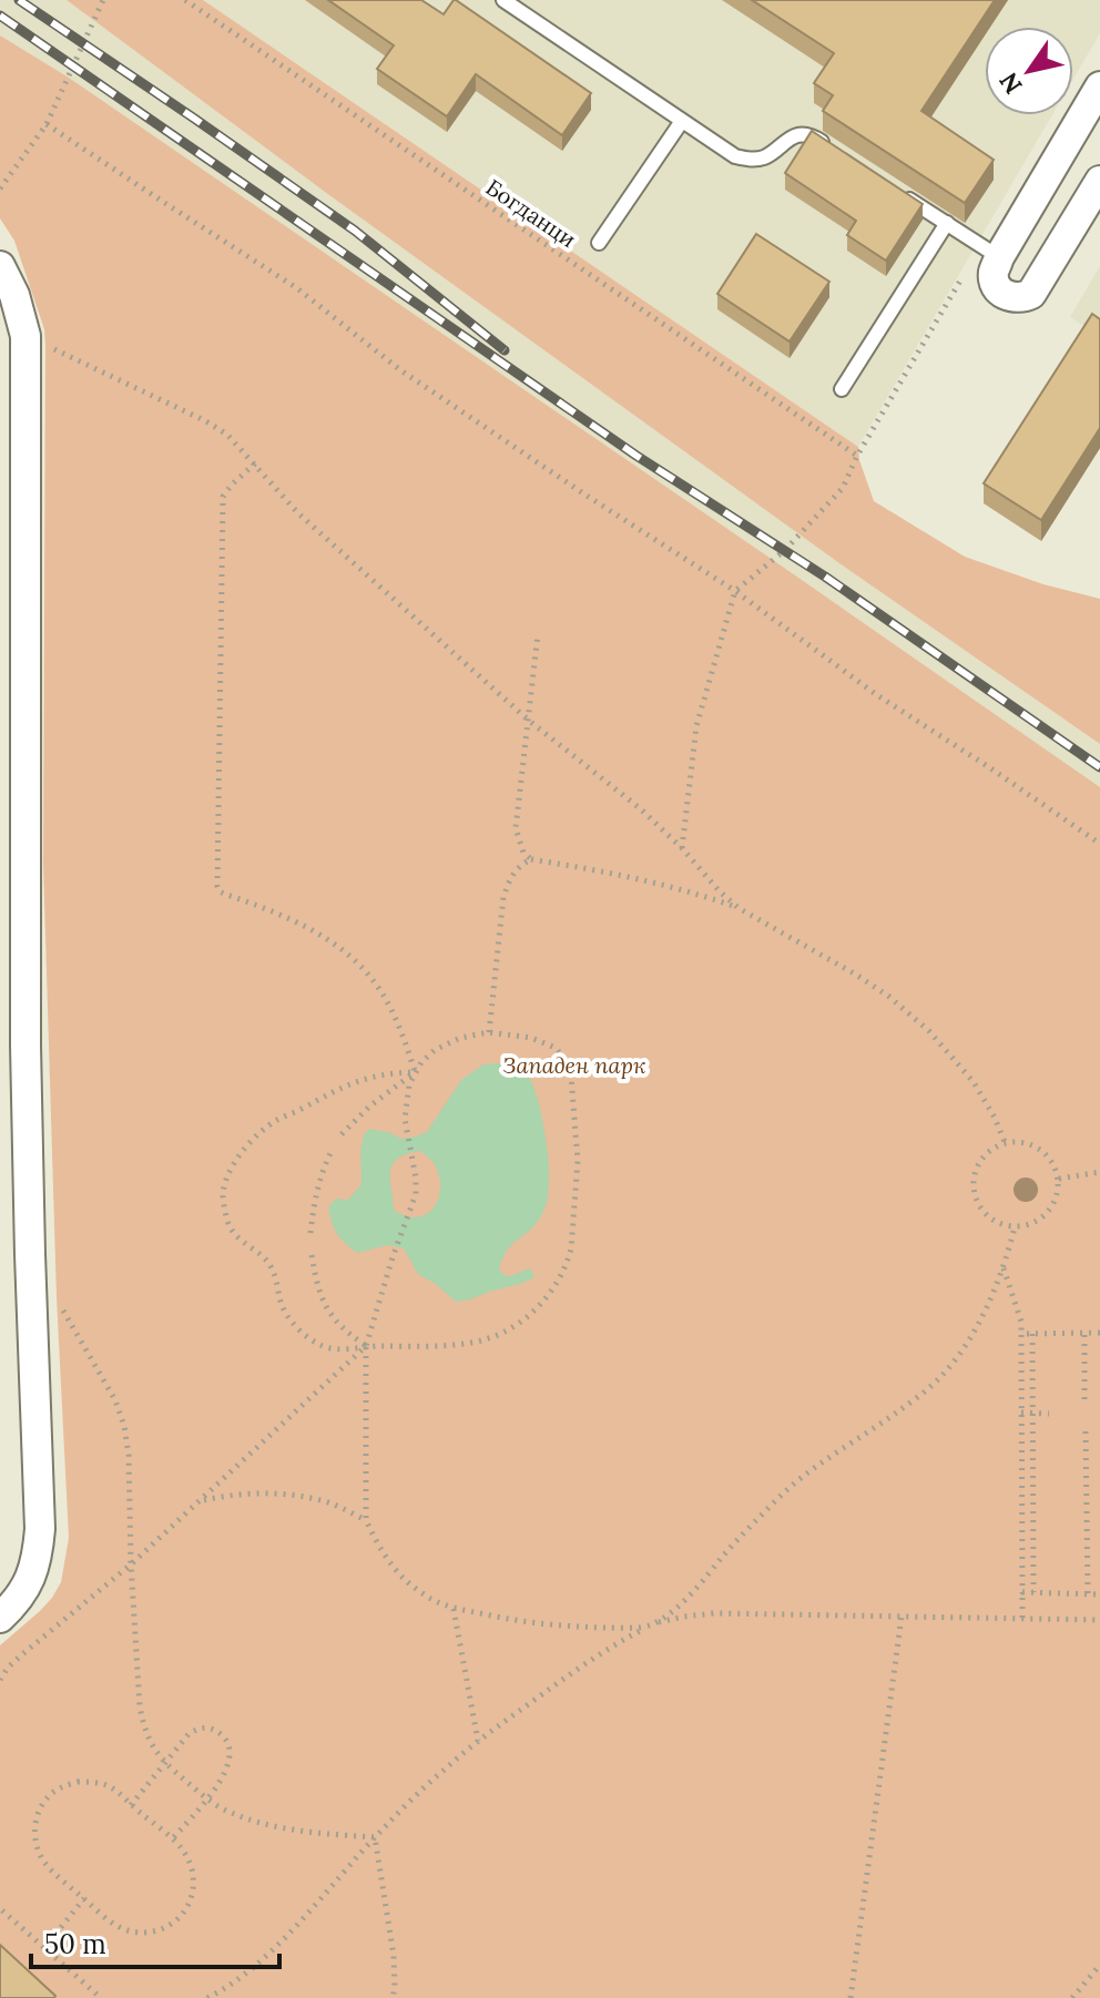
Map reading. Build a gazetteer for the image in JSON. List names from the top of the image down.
{
  "streets": {
    "path": ["Богданци"]
  },
  "parks": ["Западен парк"],
  "scale_bar": "50 m",
  "north": "bottom left"
}
